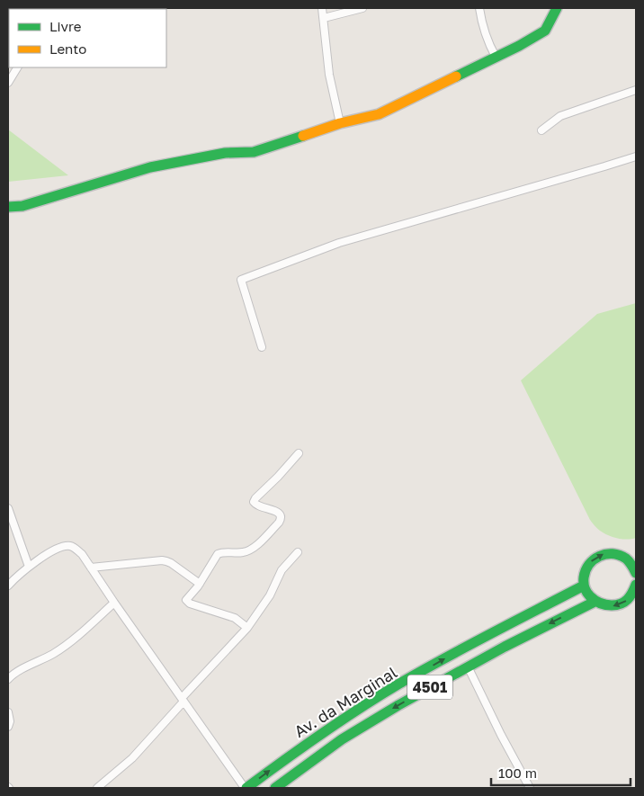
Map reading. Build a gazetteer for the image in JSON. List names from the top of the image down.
{
  "streets": {
    "main road": ["4501", "Av. da Marginal"]
  },
  "legend": ["Livre", "Lento"],
  "scale_bar": "100 m"
}
